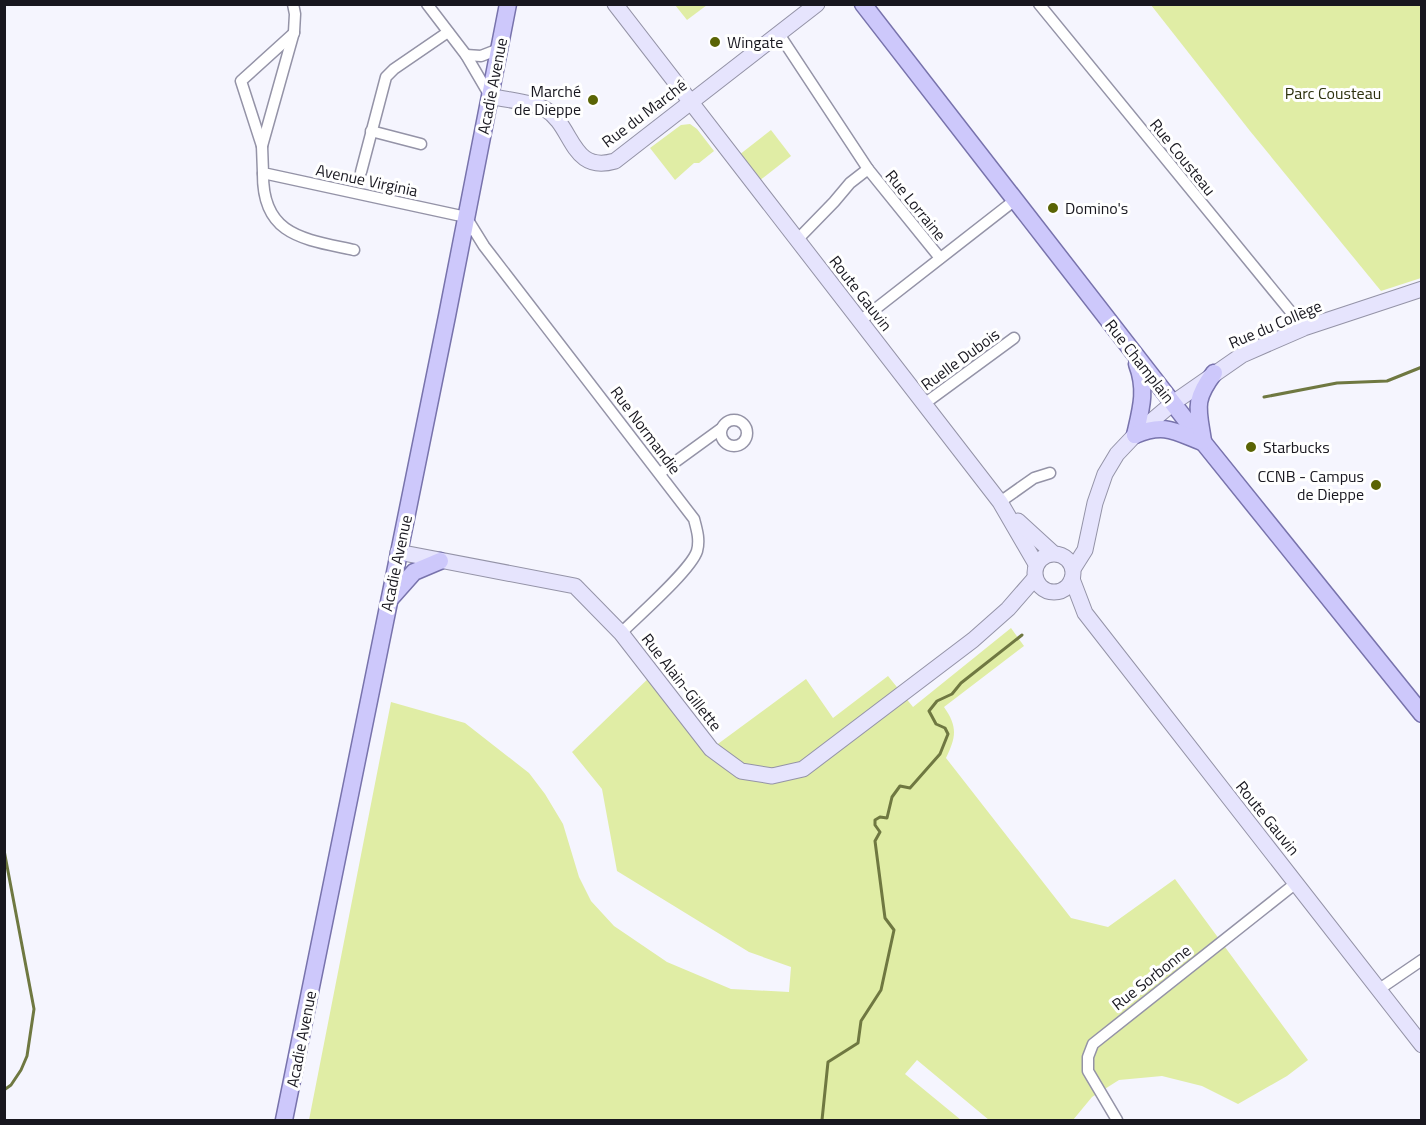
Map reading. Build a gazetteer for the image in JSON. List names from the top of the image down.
{
  "streets": {
    "main road": ["Acadie Avenue", "Rue Champlain"],
    "street": [
      "Rue du Marché",
      "Rue Cousteau",
      "Avenue Virginia",
      "Rue Lorraine",
      "Route Gauvin",
      "Rue du Collège",
      "Ruelle Dubois",
      "Rue Normandie",
      "Rue Alain-Gillette",
      "Rue Sorbonne"
    ]
  },
  "crossings": [
    ["Acadie Avenue", "Rue du Marché"],
    ["Acadie Avenue", "Avenue Virginia"],
    ["Acadie Avenue", "Rue Normandie"],
    ["Acadie Avenue", "Rue Alain-Gillette"],
    ["Rue du Marché", "Route Gauvin"],
    ["Rue Cousteau", "Rue du Collège"],
    ["Avenue Virginia", "Rue Normandie"],
    ["Rue Lorraine", "Route Gauvin"],
    ["Route Gauvin", "Rue du Collège"],
    ["Route Gauvin", "Ruelle Dubois"],
    ["Route Gauvin", "Rue Alain-Gillette"],
    ["Route Gauvin", "Rue Sorbonne"],
    ["Rue du Collège", "Rue Champlain"],
    ["Rue du Collège", "Rue Alain-Gillette"],
    ["Rue Normandie", "Rue Alain-Gillette"]
  ],
  "parks": ["Parc Cousteau"],
  "places": [
    "Wingate",
    "Marché de Dieppe",
    "Domino's",
    "Starbucks",
    "CCNB - Campus de Dieppe"
  ]
}
